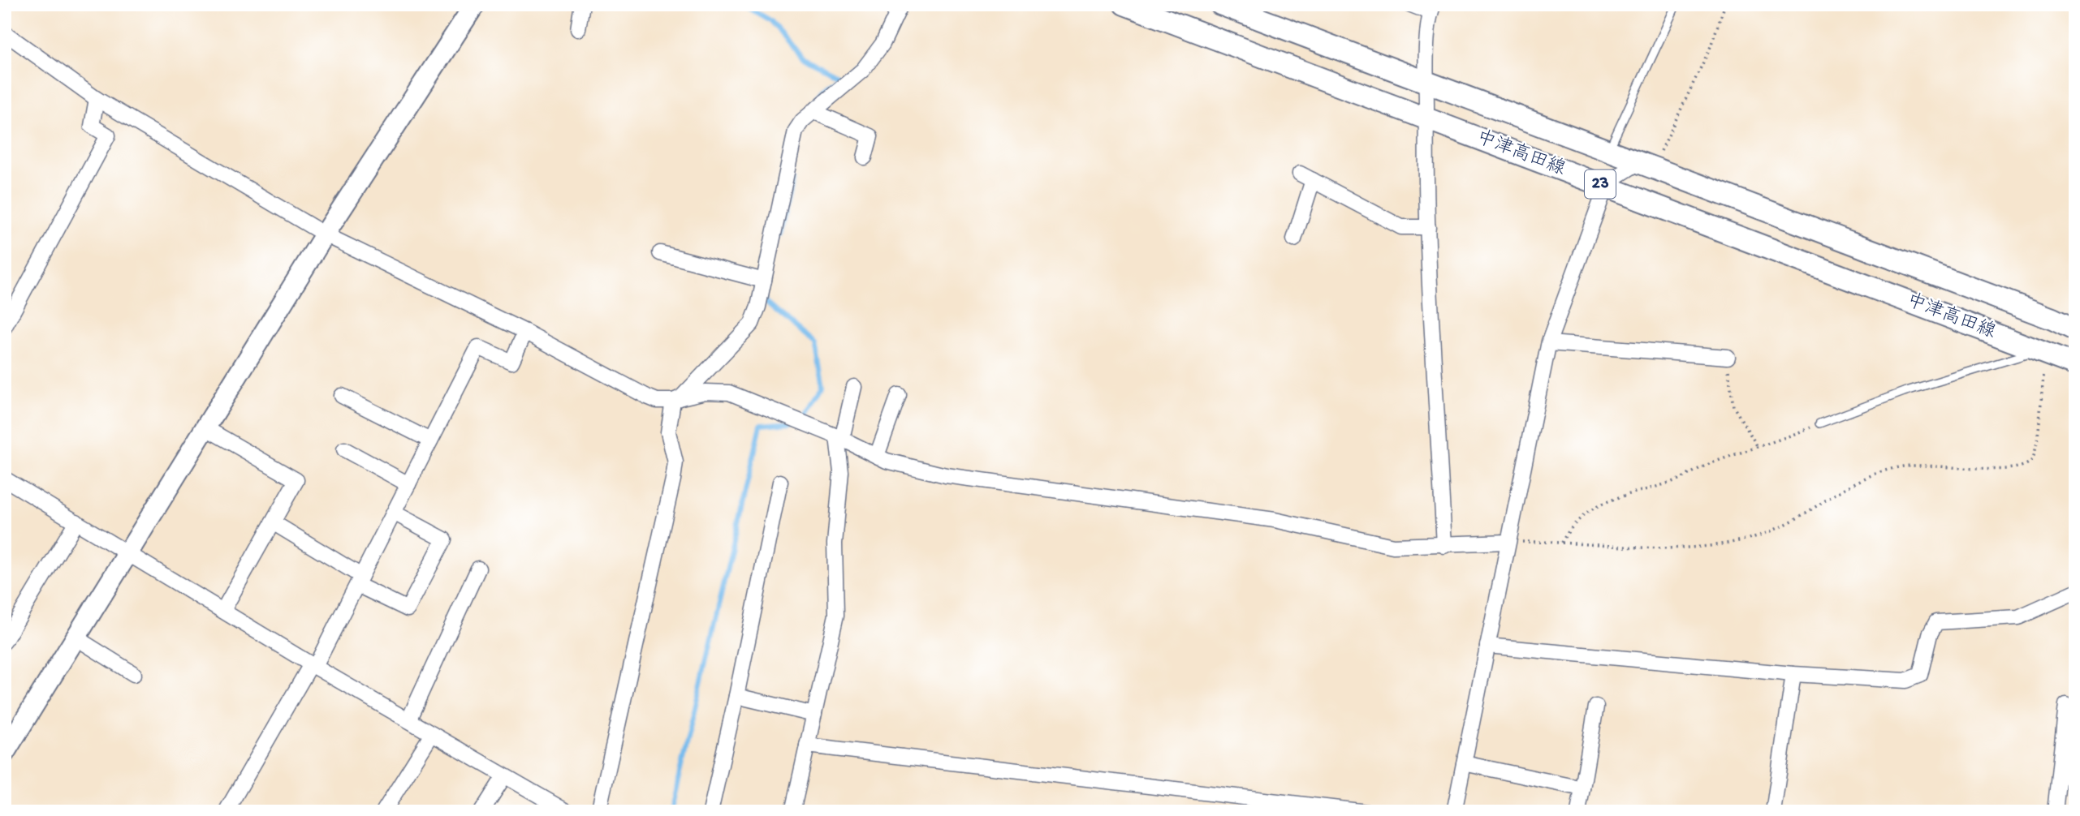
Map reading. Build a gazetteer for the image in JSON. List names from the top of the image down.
{
  "streets": {
    "main road": ["中津高田線", "23"]
  }
}
